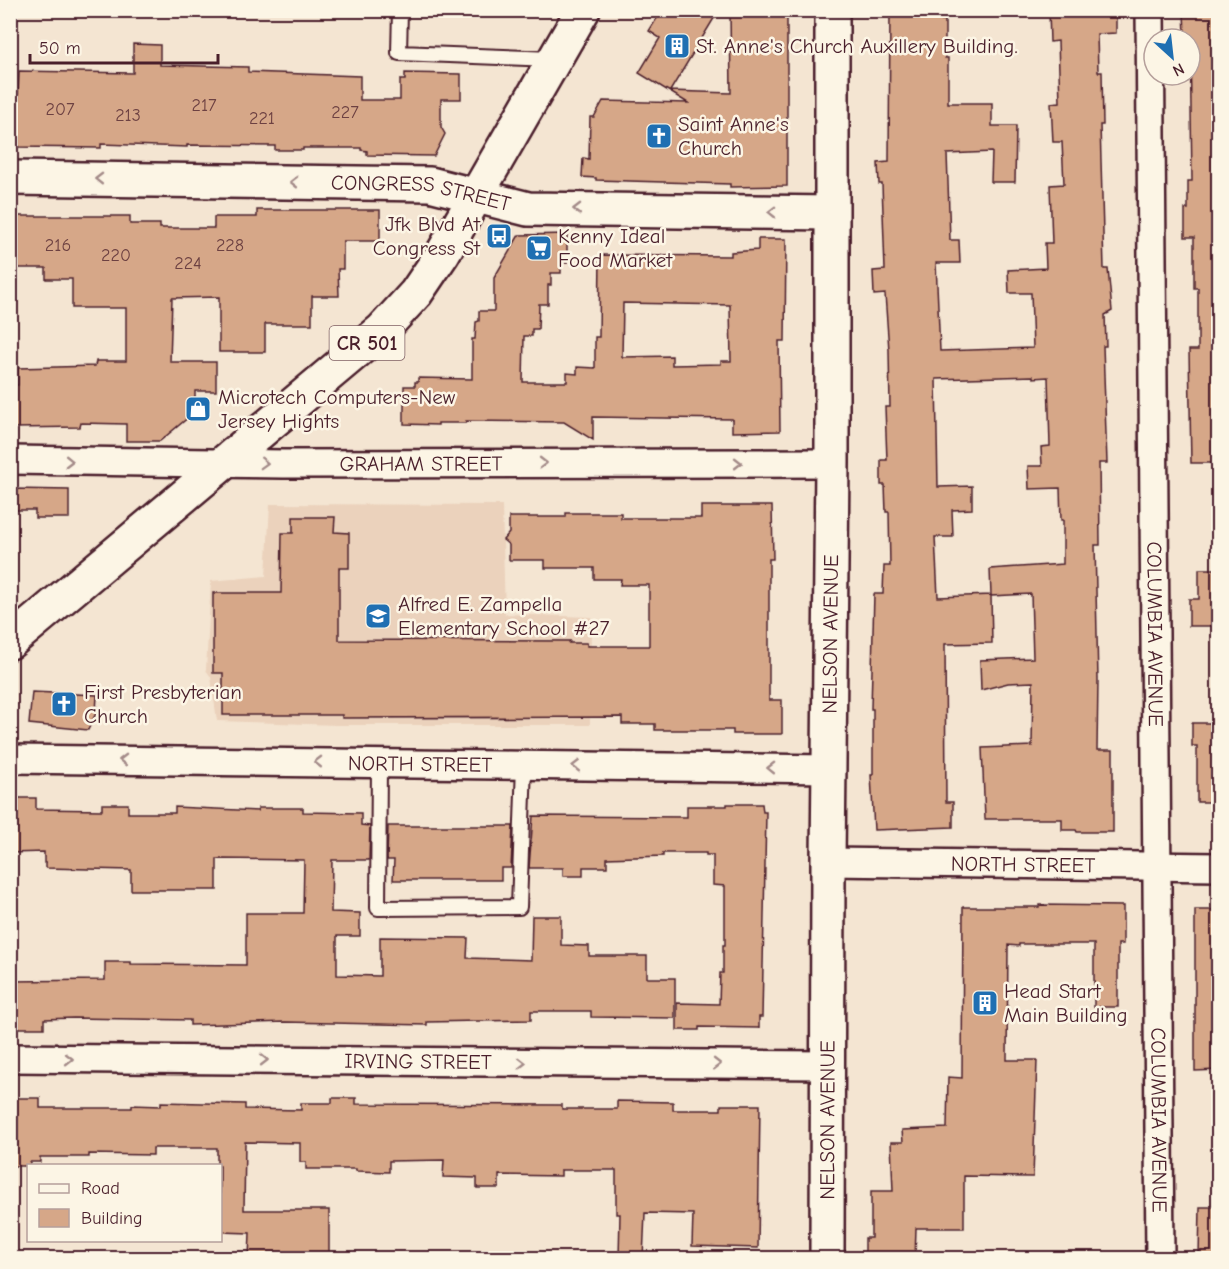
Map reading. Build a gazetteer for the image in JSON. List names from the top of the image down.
{
  "streets": {
    "street": [
      "CONGRESS STREET",
      "CR 501",
      "GRAHAM STREET",
      "NELSON AVENUE",
      "COLUMBIA AVENUE",
      "NORTH STREET",
      "IRVING STREET"
    ]
  },
  "crossings": [
    ["CONGRESS STREET", "CR 501"],
    ["CONGRESS STREET", "NELSON AVENUE"],
    ["CR 501", "GRAHAM STREET"],
    ["GRAHAM STREET", "NELSON AVENUE"],
    ["NELSON AVENUE", "NORTH STREET"],
    ["NELSON AVENUE", "IRVING STREET"],
    ["COLUMBIA AVENUE", "NORTH STREET"]
  ],
  "one_way": [
    "CONGRESS STREET",
    "GRAHAM STREET",
    "NORTH STREET",
    "IRVING STREET"
  ],
  "places": {
    "building": ["St. Anne's Church Auxillery Building.", "Head Start Main Building"],
    "church": ["Saint Anne's Church", "First Presbyterian Church"],
    "bus stop": ["Jfk Blvd At Congress St"],
    "supermarket": ["Kenny Ideal Food Market"],
    "shop": ["Microtech Computers-New Jersey Hights"],
    "school or university": ["Alfred E. Zampella Elementary School #27"]
  },
  "house_numbers": [
    "217",
    "207",
    "227",
    "213",
    "221",
    "216",
    "228",
    "220",
    "224"
  ],
  "legend": ["Road", "Building"],
  "scale_bar": "50 m",
  "north": "bottom right"
}
